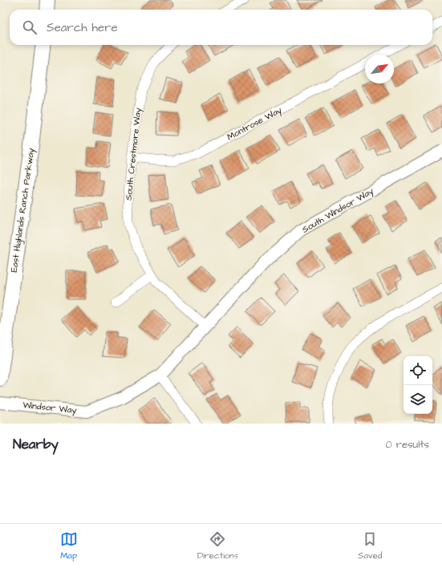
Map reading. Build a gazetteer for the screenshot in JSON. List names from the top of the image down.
{
  "streets": {
    "main road": ["East Highlands Ranch Parkway"],
    "street": [
      "Montrose Way",
      "South Crestmore Way",
      "South Windsor Way",
      "Windsor Way"
    ]
  },
  "crossings": [
    ["Montrose Way", "South Crestmore Way"],
    ["South Crestmore Way", "South Windsor Way"],
    ["South Crestmore Way", "Windsor Way"],
    ["South Windsor Way", "Windsor Way"]
  ],
  "north": "top right",
  "page": {
    "search": "Search here",
    "heading": ["Nearby", "0 results"],
    "nav": ["Map", "Directions", "Saved"]
  }
}
